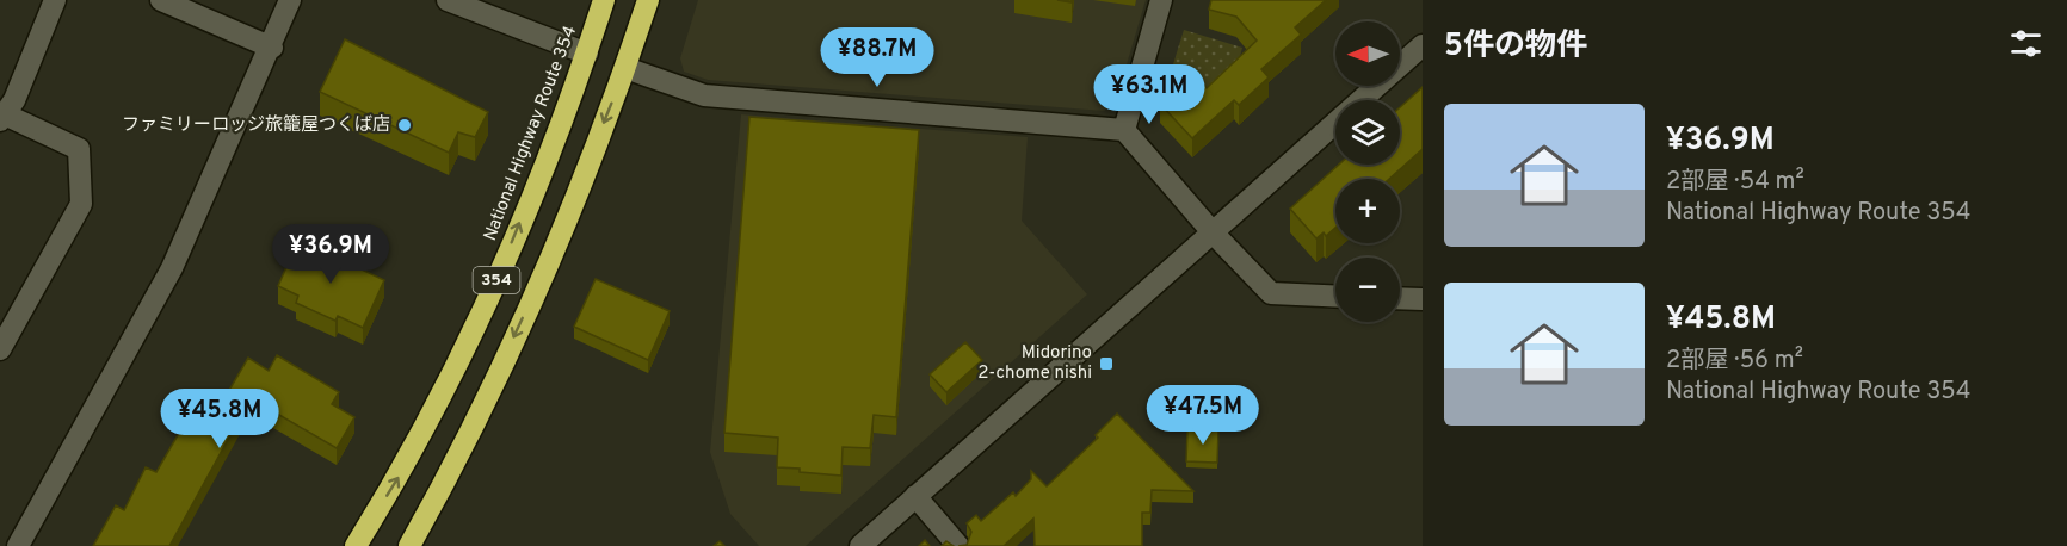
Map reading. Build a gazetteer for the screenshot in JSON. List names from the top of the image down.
{
  "streets": {
    "highway": ["National Highway Route 354", "354"]
  },
  "places": {
    "other": ["ファミリーロッジ旅籠屋つくば店"],
    "transit": ["Midorino 2-chome nishi"]
  },
  "north": "left",
  "page": {
    "heading": "5件の物件",
    "map_buttons": ["+", "−"],
    "price": [
      "¥88.7M",
      "¥63.1M",
      "¥36.9M",
      "¥47.5M",
      "¥45.8M"
    ],
    "list": [
      {
        "name": "¥36.9M",
        "note": "2部屋 · 54 m² · National Highway Route 354"
      },
      {
        "name": "¥45.8M",
        "note": "2部屋 · 56 m² · National Highway Route 354"
      }
    ]
  }
}
